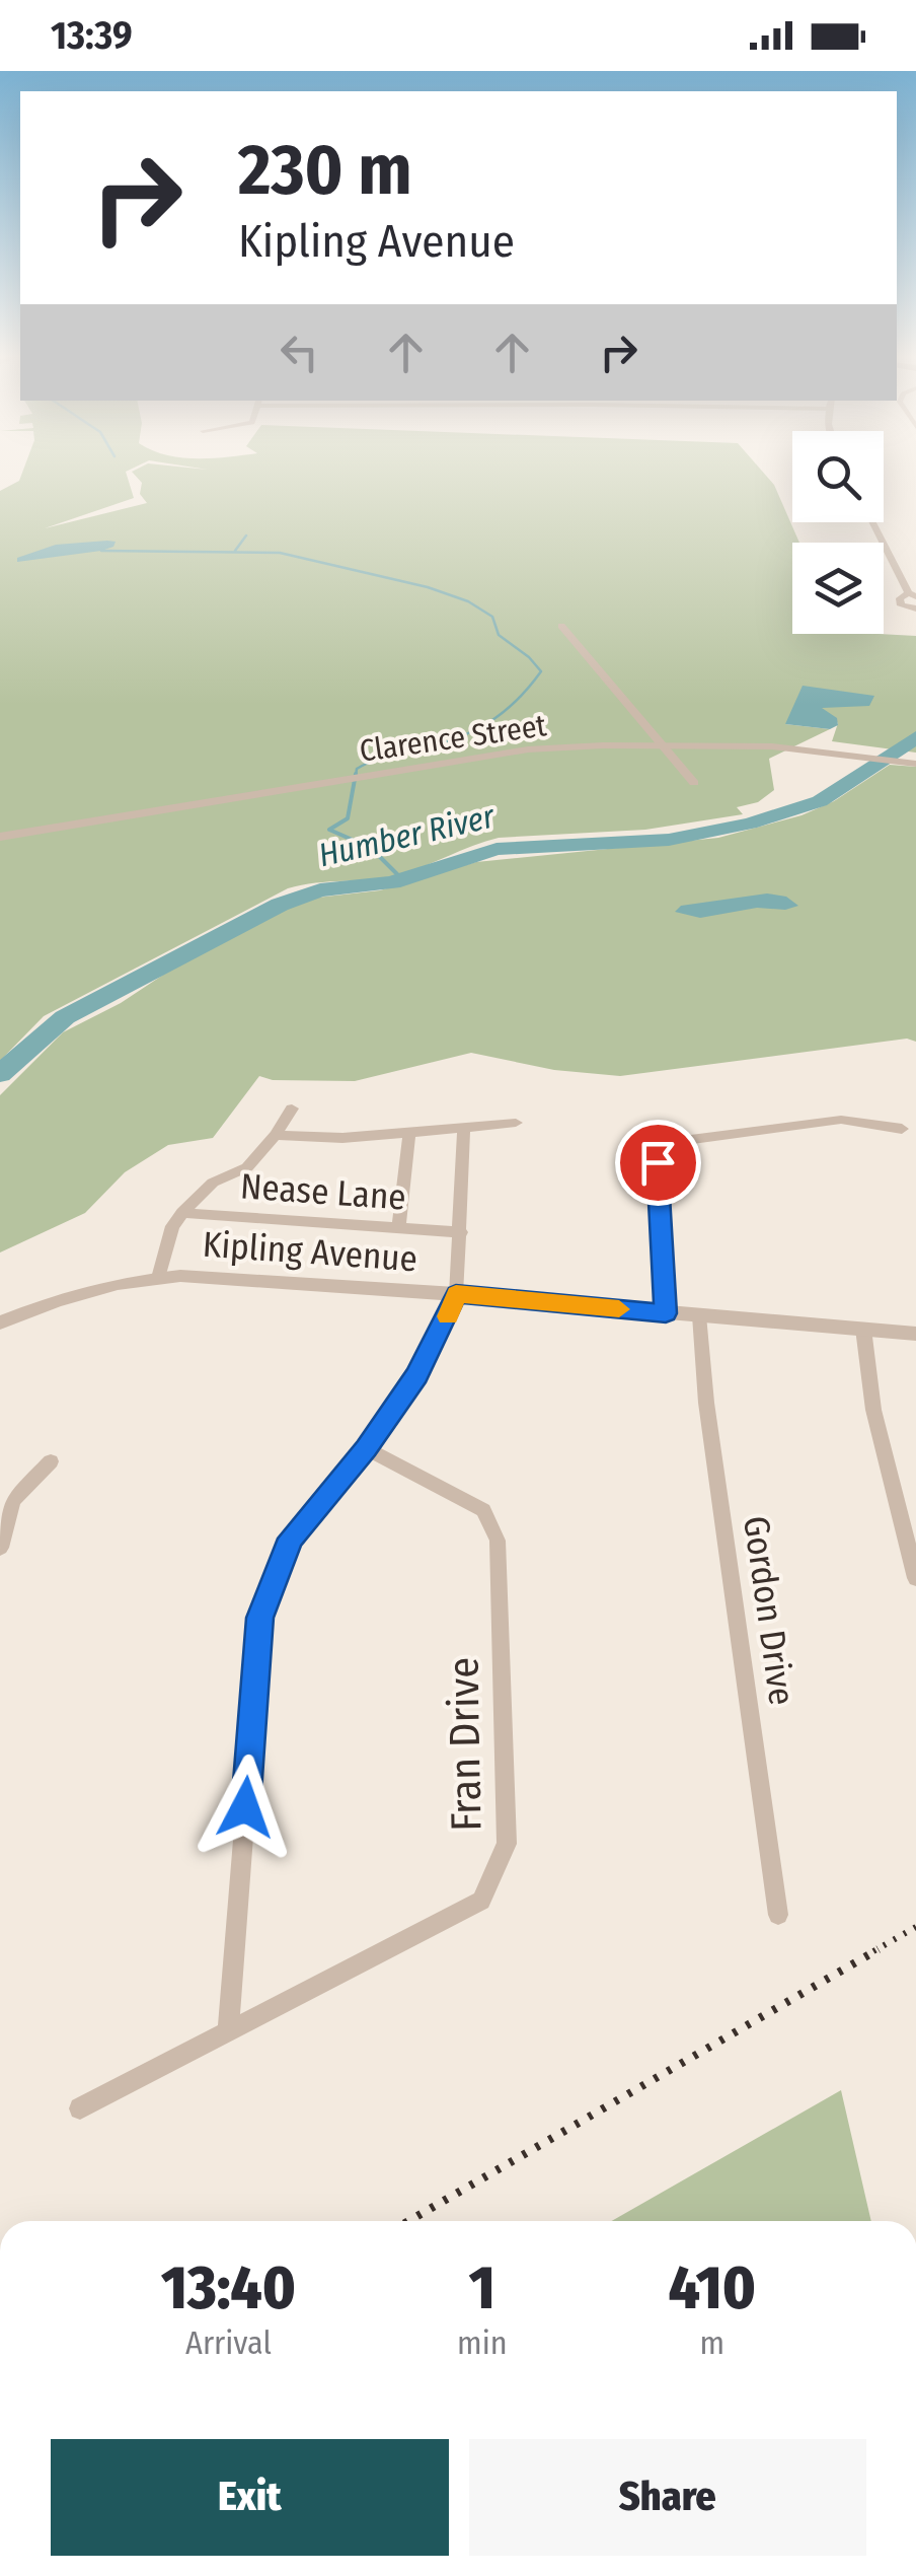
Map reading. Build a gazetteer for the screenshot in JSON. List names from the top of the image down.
{
  "streets": {
    "street": [
      "Clarence Street",
      "Nease Lane",
      "Kipling Avenue",
      "Gordon Drive",
      "Fran Drive"
    ]
  },
  "crossings": [
    ["Kipling Avenue", "Gordon Drive"]
  ],
  "water": ["Humber River"],
  "page": {
    "status": "13:39",
    "turn": ["230 m", "Kipling Avenue"],
    "eta": [
      "13:40",
      "Arrival",
      "1",
      "min",
      "410",
      "m"
    ],
    "buttons": ["Exit", "Share"]
  }
}
